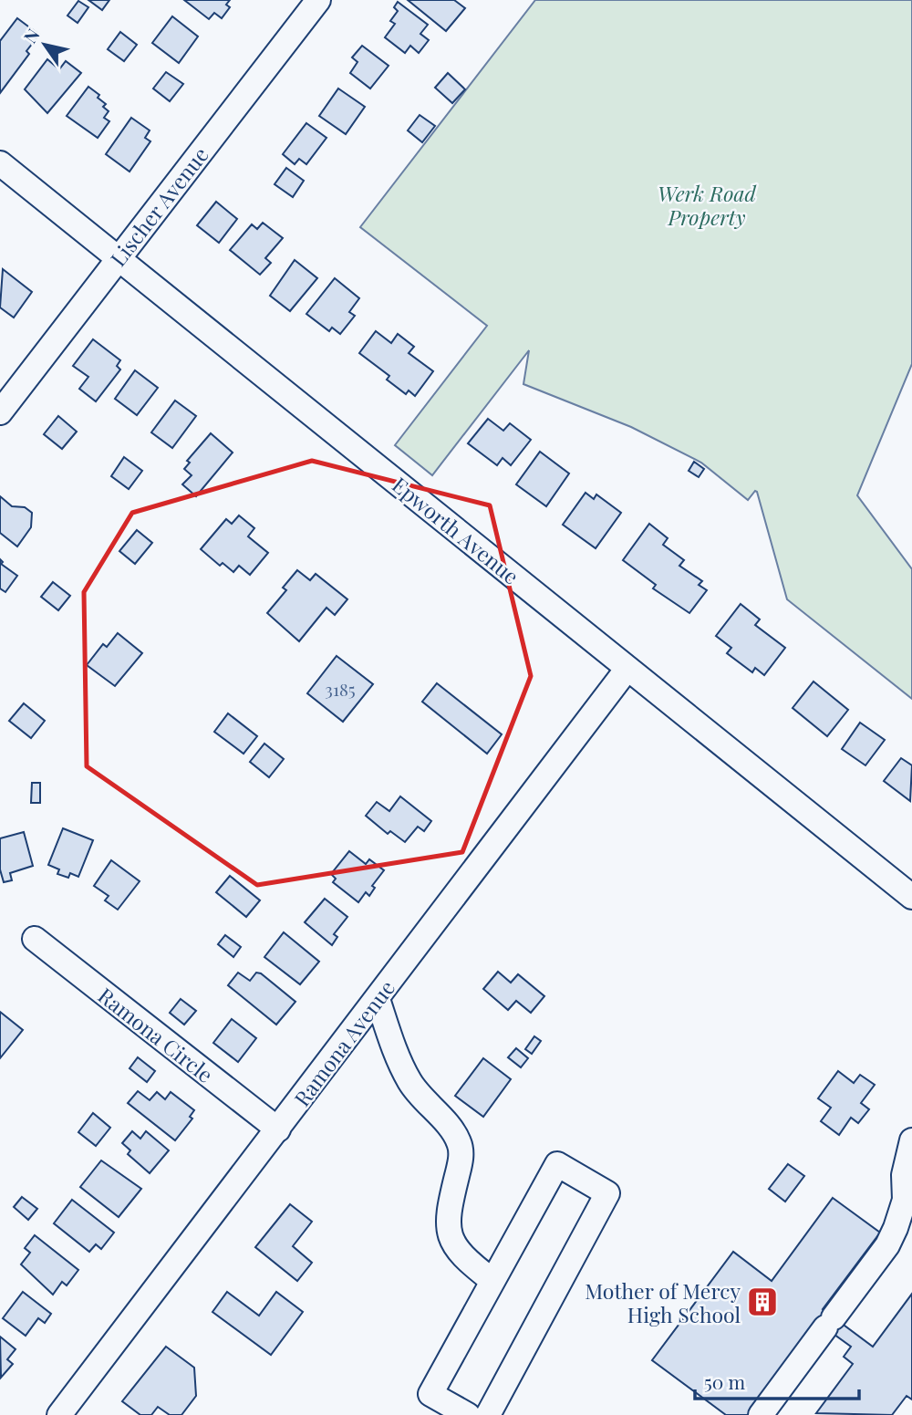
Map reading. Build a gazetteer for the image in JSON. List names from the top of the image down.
{
  "streets": {
    "street": [
      "Lischer Avenue",
      "Epworth Avenue",
      "Ramona Circle",
      "Ramona Avenue"
    ]
  },
  "crossings": [
    ["Lischer Avenue", "Epworth Avenue"],
    ["Epworth Avenue", "Ramona Avenue"],
    ["Ramona Circle", "Ramona Avenue"]
  ],
  "parks": ["Werk Road Property"],
  "places": {
    "building": ["Mother of Mercy High School"]
  },
  "house_numbers": ["3185"],
  "scale_bar": "50 m",
  "north": "top left"
}
